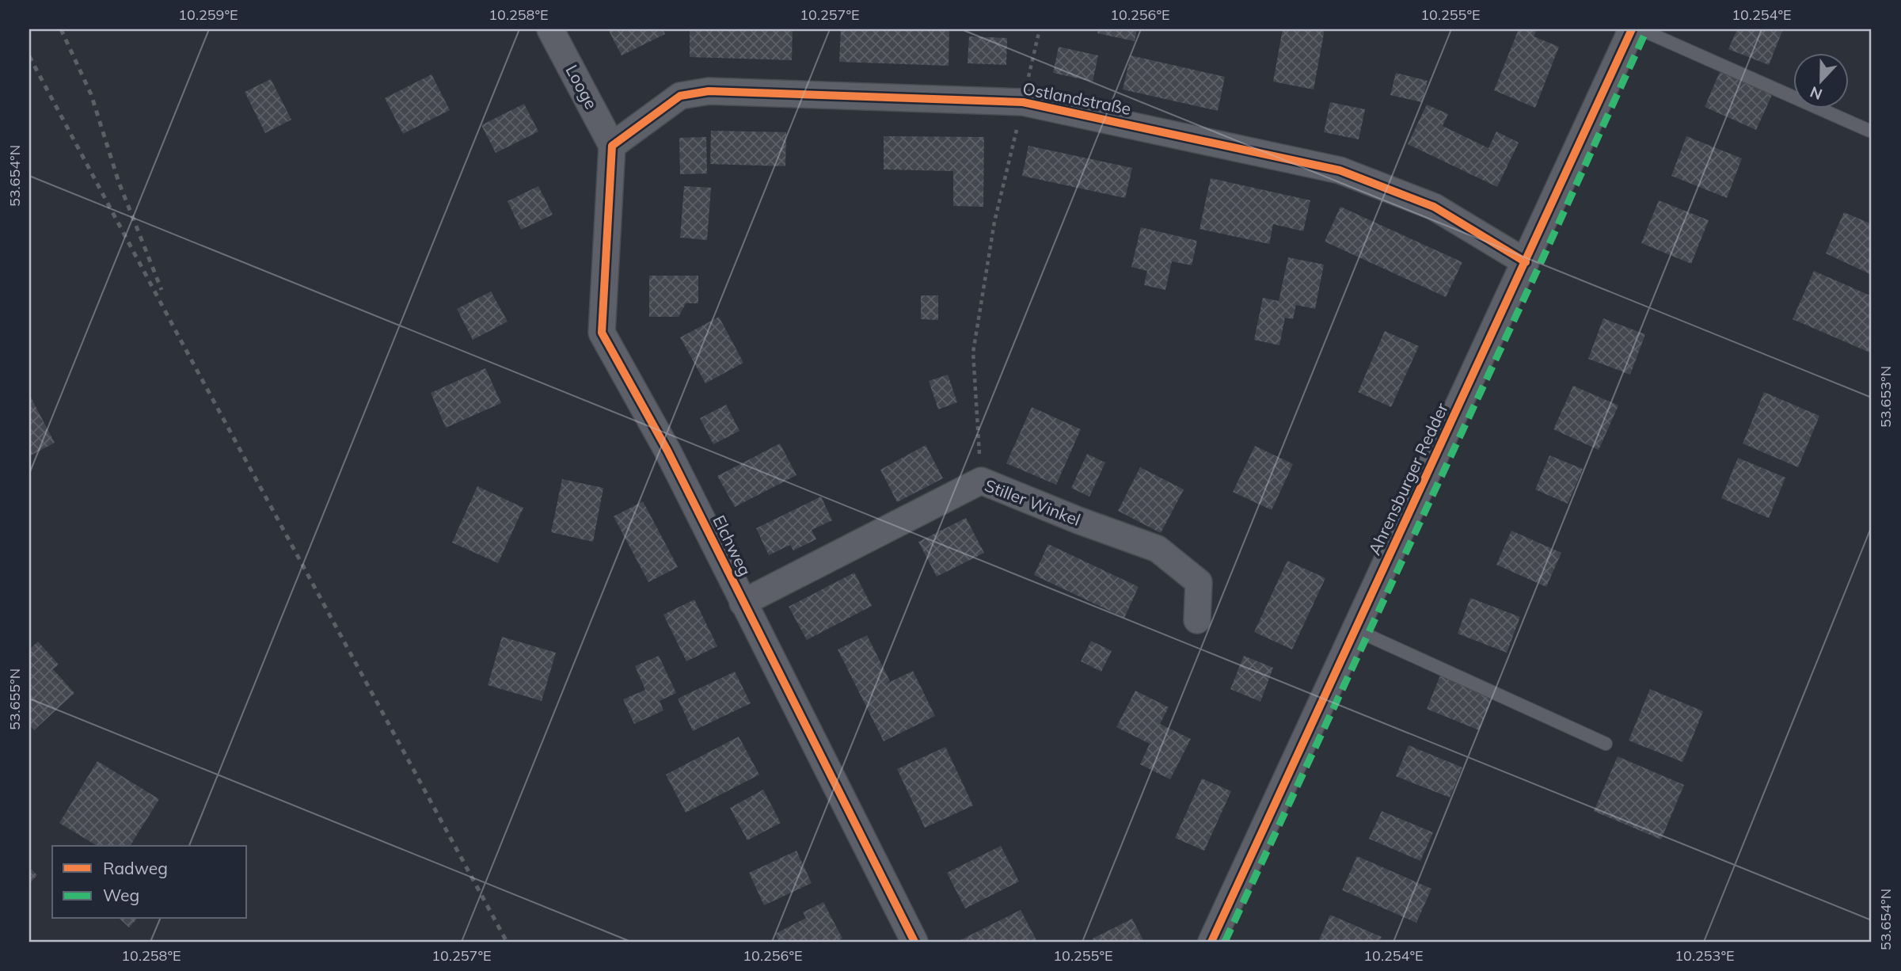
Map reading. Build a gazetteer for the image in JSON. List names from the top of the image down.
{
  "streets": {
    "street": [
      "Looge",
      "Ostlandstraße",
      "Ahrensburger Redder",
      "Stiller Winkel",
      "Elchweg"
    ]
  },
  "crossings": [
    ["Looge", "Ostlandstraße"],
    ["Looge", "Elchweg"],
    ["Ostlandstraße", "Ahrensburger Redder"],
    ["Ostlandstraße", "Elchweg"],
    ["Stiller Winkel", "Elchweg"]
  ],
  "legend": ["Radweg", "Weg"],
  "north": "bottom",
  "coordinates": [
    "10.259°E",
    "10.258°E",
    "10.257°E",
    "10.256°E",
    "10.255°E",
    "10.254°E",
    "53.654°N",
    "53.653°N",
    "53.655°N",
    "10.253°E"
  ]
}
